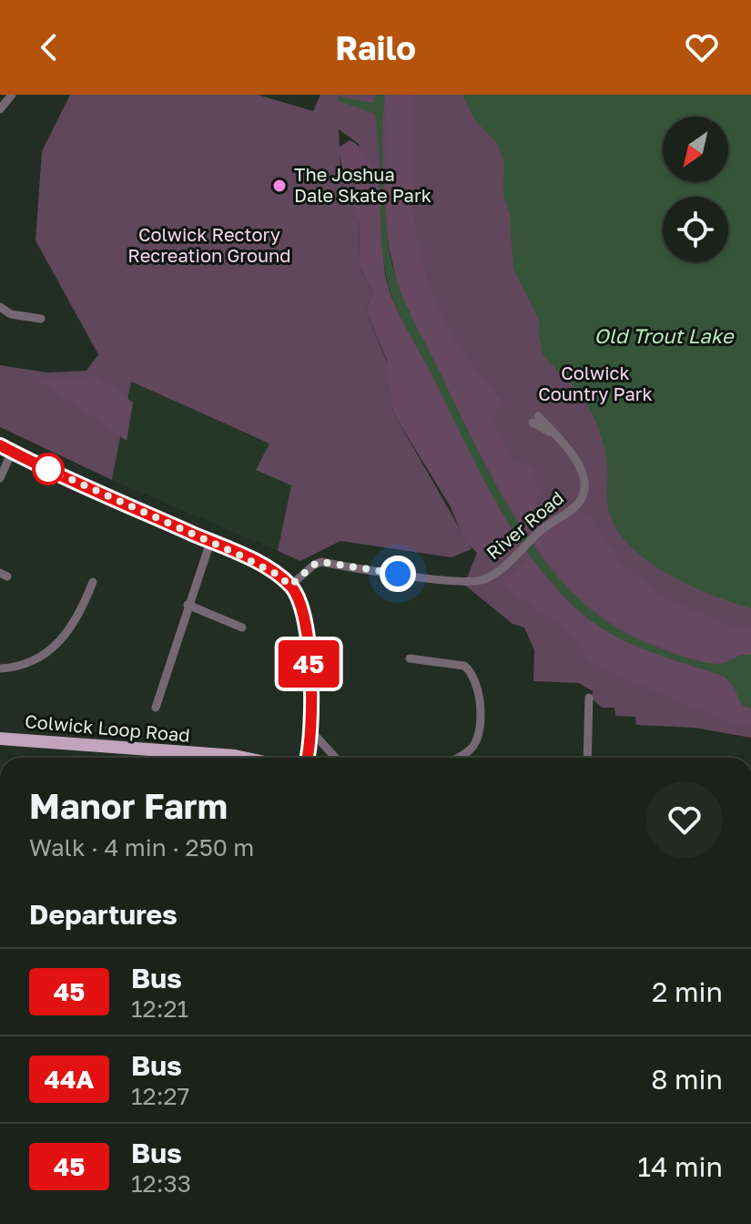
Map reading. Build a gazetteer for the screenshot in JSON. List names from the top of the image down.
{
  "streets": {
    "main road": ["Colwick Loop Road"],
    "street": ["River Road"]
  },
  "water": ["Old Trout Lake"],
  "parks": ["Colwick Rectory Recreation Ground", "Colwick Country Park"],
  "places": ["The Joshua Dale Skate Park"],
  "lines": ["bus line 45"],
  "north": "bottom left",
  "page": {
    "header": "Railo",
    "on_map": "45",
    "heading": [
      ["Manor Farm", "Walk · 4 min · 250 m"],
      "Departures"
    ],
    "list": [
      {
        "mark": "45",
        "name": "Bus",
        "note": "12:21",
        "value": "2 min"
      },
      {
        "mark": "44A",
        "name": "Bus",
        "note": "12:27",
        "value": "8 min"
      },
      {
        "mark": "45",
        "name": "Bus",
        "note": "12:33",
        "value": "14 min"
      }
    ]
  }
}
